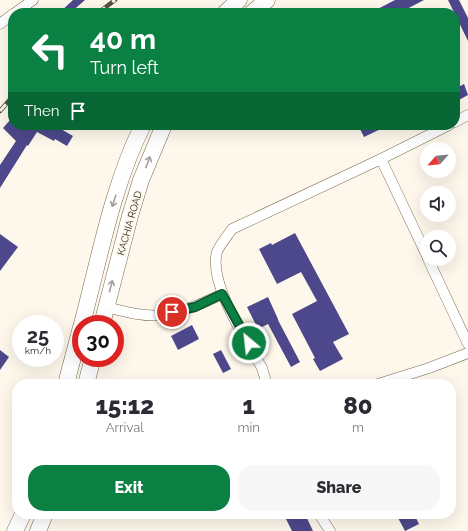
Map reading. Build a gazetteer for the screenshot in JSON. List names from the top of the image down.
{
  "streets": {
    "main road": ["KACHIA ROAD"]
  },
  "north": "bottom left",
  "page": {
    "turn": ["40 m", "Turn left"],
    "then": "Then",
    "speed": "25 km/h",
    "limit": "30",
    "eta": [
      "15:12",
      "Arrival",
      "1",
      "min",
      "80",
      "m"
    ],
    "buttons": ["Exit", "Share"]
  }
}
